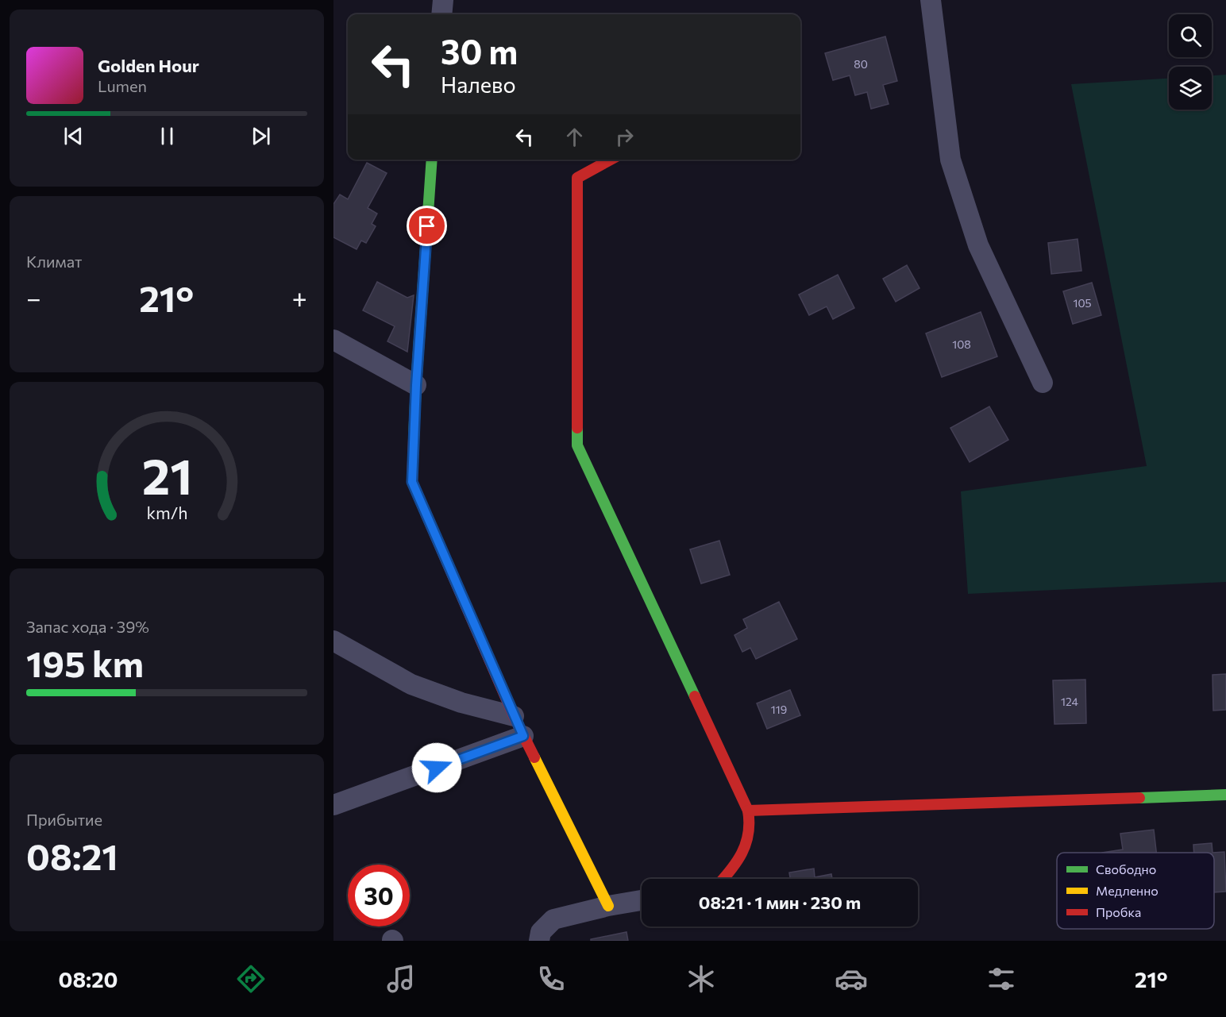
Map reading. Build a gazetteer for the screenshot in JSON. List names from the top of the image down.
{
  "house_numbers": [
    "80",
    "105",
    "108",
    "124",
    "119"
  ],
  "legend": ["Свободно", "Медленно", "Пробка"],
  "page": {
    "turn": ["30 m", "Налево"],
    "song": ["Golden Hour", "Lumen"],
    "tile": [
      "Климат",
      ["Запас хода · 39%", "195 km"],
      ["Прибытие", "08:21"]
    ],
    "heat": ["−", "21°", "+"],
    "limit": "30",
    "trip": "08:21 · 1 мин · 230 m",
    "tabs": ["08:20", "21°"],
    "gauge": ["21", "km/h"]
  }
}
